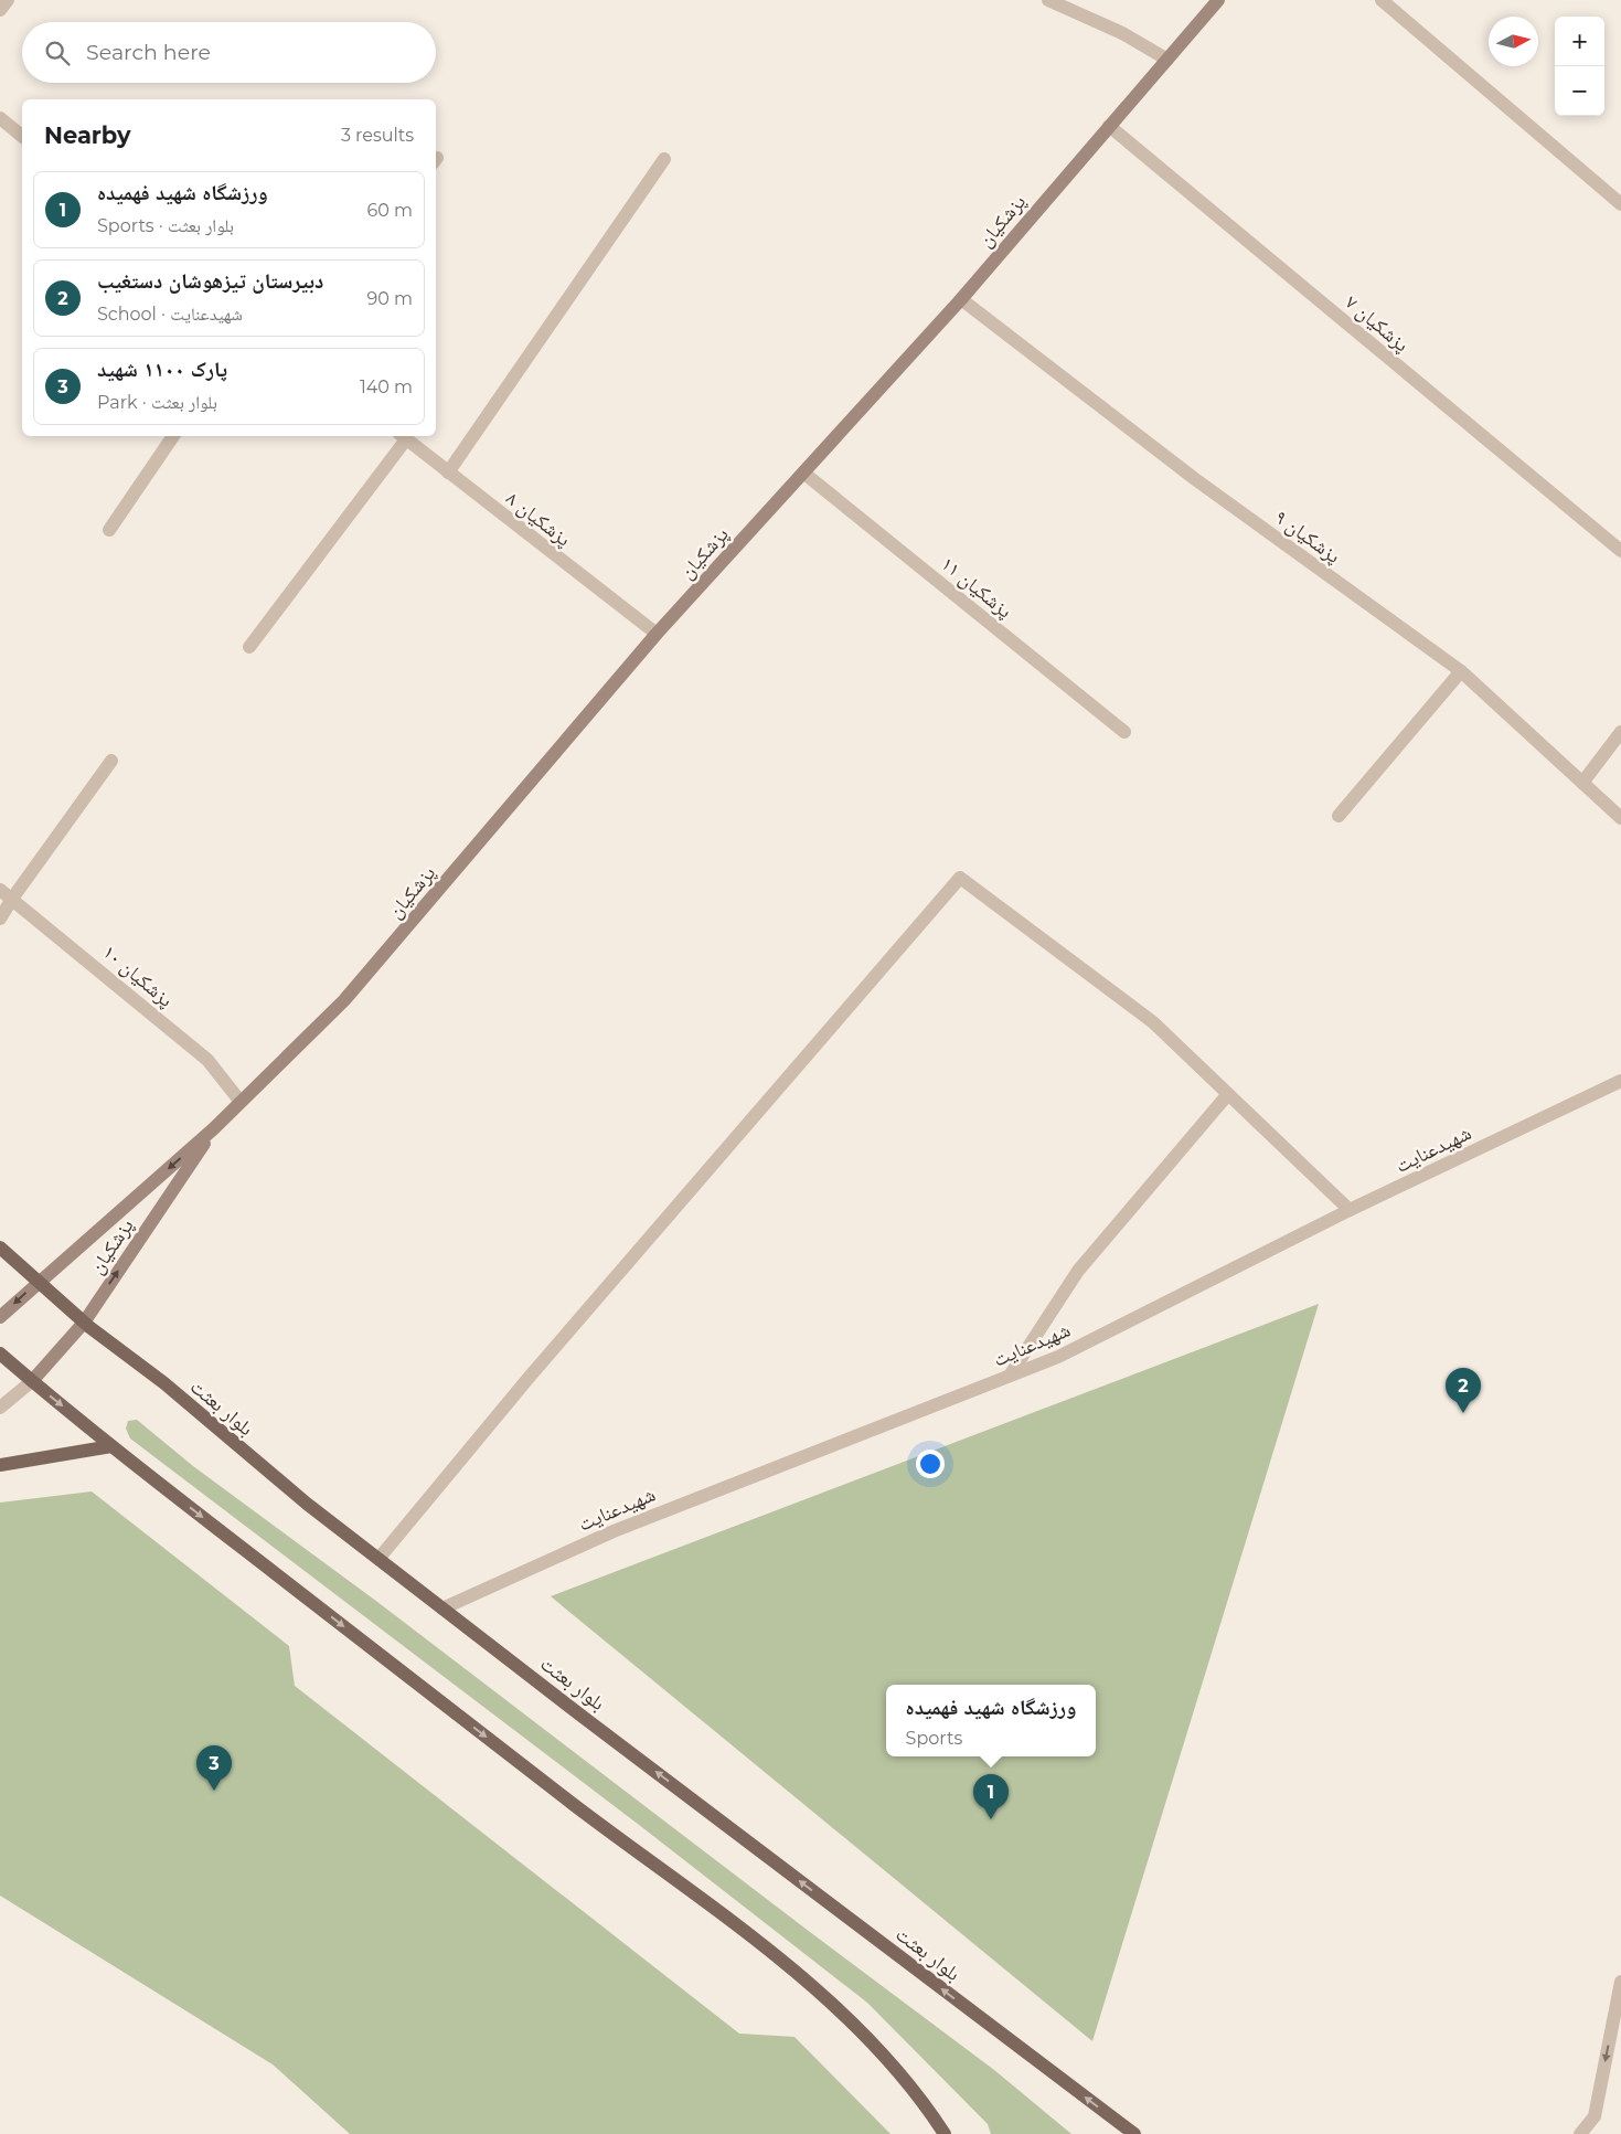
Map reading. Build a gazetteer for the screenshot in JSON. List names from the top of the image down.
{
  "streets": {
    "main road": ["پزشکیان", "بلوار بعثت"],
    "street": [
      "پزشکیان ۷",
      "پزشکیان ۸",
      "پزشکیان ۹",
      "پزشکیان ۱۱",
      "پزشکیان ۱۰",
      "شهیدعنایت"
    ]
  },
  "crossings": [
    ["پزشکیان", "پزشکیان ۷"],
    ["پزشکیان", "پزشکیان ۸"],
    ["پزشکیان", "پزشکیان ۹"],
    ["پزشکیان", "پزشکیان ۱۱"],
    ["پزشکیان", "پزشکیان ۱۰"],
    ["پزشکیان", "بلوار بعثت"],
    ["شهیدعنایت", "بلوار بعثت"]
  ],
  "north": "right",
  "page": {
    "map_buttons": ["+", "−"],
    "search": "Search here",
    "heading": ["Nearby", "3 results"],
    "list": [
      {
        "mark": "1",
        "name": "ورزشگاه شهید فهمیده",
        "note": "Sports · بلوار بعثت",
        "value": "60 m"
      },
      {
        "mark": "2",
        "name": "دبیرستان تیزهوشان دستغيب",
        "note": "School · شهیدعنایت",
        "value": "90 m"
      },
      {
        "mark": "3",
        "name": "پارک ۱۱۰۰ شهید",
        "note": "Park · بلوار بعثت",
        "value": "140 m"
      }
    ],
    "pins": ["2", "3", "1"],
    "popup": ["ورزشگاه شهید فهمیده", "Sports"]
  }
}
